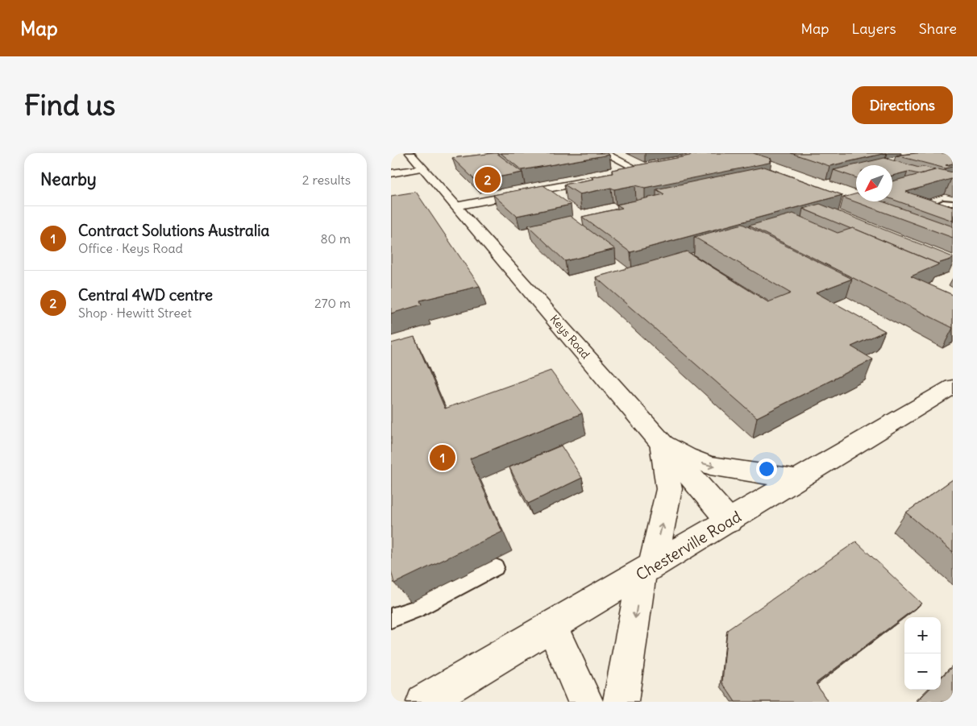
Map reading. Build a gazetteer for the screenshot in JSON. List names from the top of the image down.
{
  "streets": {
    "street": ["Keys Road", "Chesterville Road"]
  },
  "crossings": [
    ["Keys Road", "Chesterville Road"]
  ],
  "north": "bottom left",
  "page": {
    "header": "Map",
    "nav": ["Map", "Layers", "Share"],
    "buttons": "Directions",
    "title": "Find us",
    "heading": ["Nearby", "2 results"],
    "pins": ["2", "1"],
    "list": [
      {
        "mark": "1",
        "name": "Contract Solutions Australia",
        "note": "Office · Keys Road",
        "value": "80 m"
      },
      {
        "mark": "2",
        "name": "Central 4WD centre",
        "note": "Shop · Hewitt Street",
        "value": "270 m"
      }
    ],
    "map_buttons": ["+", "−"]
  }
}
